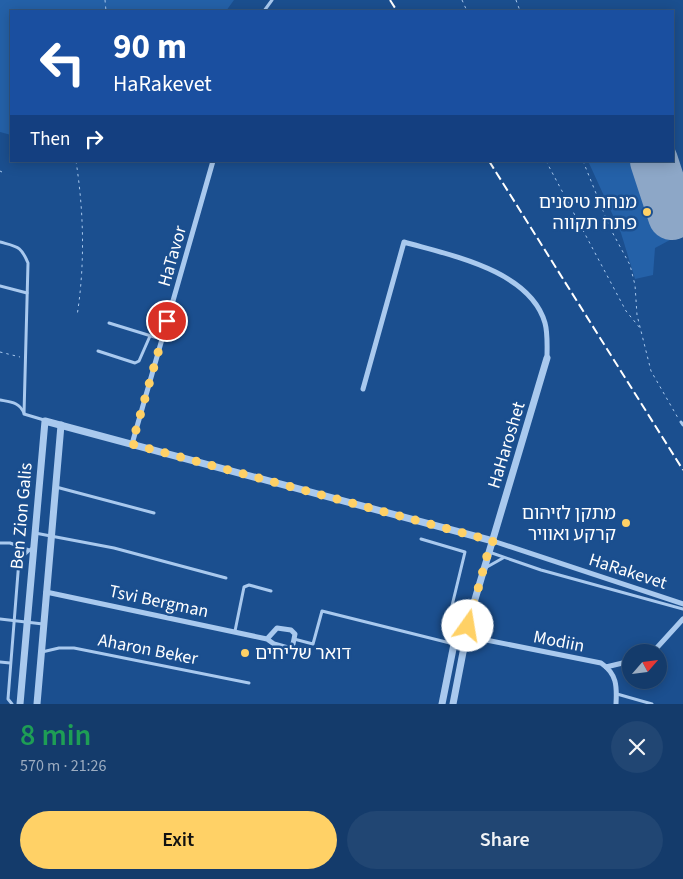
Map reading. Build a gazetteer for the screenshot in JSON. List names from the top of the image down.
{
  "streets": {
    "street": [
      "HaTavor",
      "HaHaroshet",
      "Ben Zion Galis",
      "HaRakevet",
      "Tsvi Bergman",
      "Modiin"
    ],
    "lane": ["Aharon Beker"]
  },
  "crossings": [
    ["HaTavor", "HaRakevet"],
    ["HaHaroshet", "HaRakevet"],
    ["HaHaroshet", "Modiin"],
    ["Ben Zion Galis", "HaRakevet"],
    ["Ben Zion Galis", "Tsvi Bergman"],
    ["Ben Zion Galis", "Aharon Beker"]
  ],
  "places": ["מנחת טיסנים פתח תקווה", "מתקן לזיהום קרקע ואוויר", "דואר שליחים"],
  "north": "top right",
  "page": {
    "turn": ["90 m", "HaRakevet"],
    "then": "Then",
    "heading": ["8 min", "570 m · 21:26"],
    "buttons": ["Exit", "Share"]
  }
}
